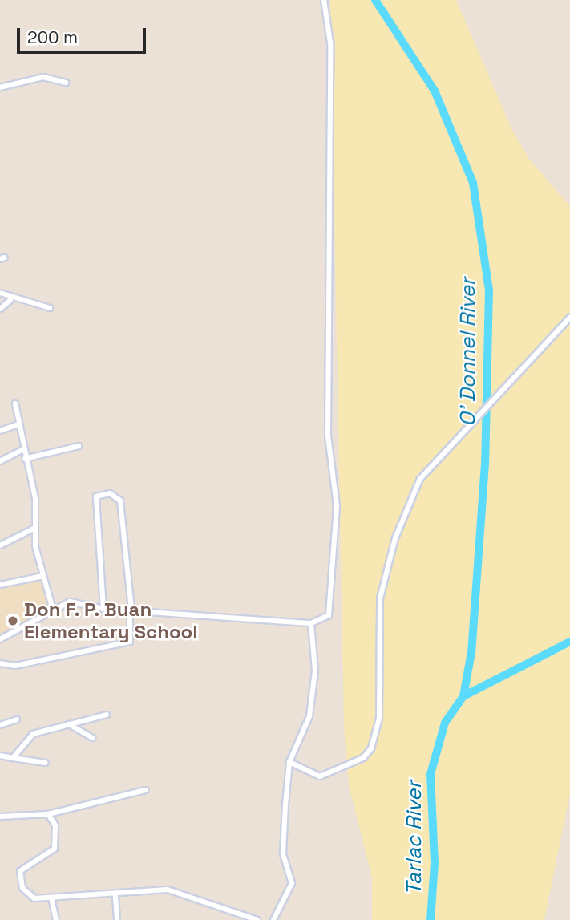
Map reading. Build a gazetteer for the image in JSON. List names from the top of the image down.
{
  "water": ["O' Donnel River", "Tarlac River"],
  "places": ["Don F. P. Buan Elementary School"],
  "scale_bar": "200 m"
}
